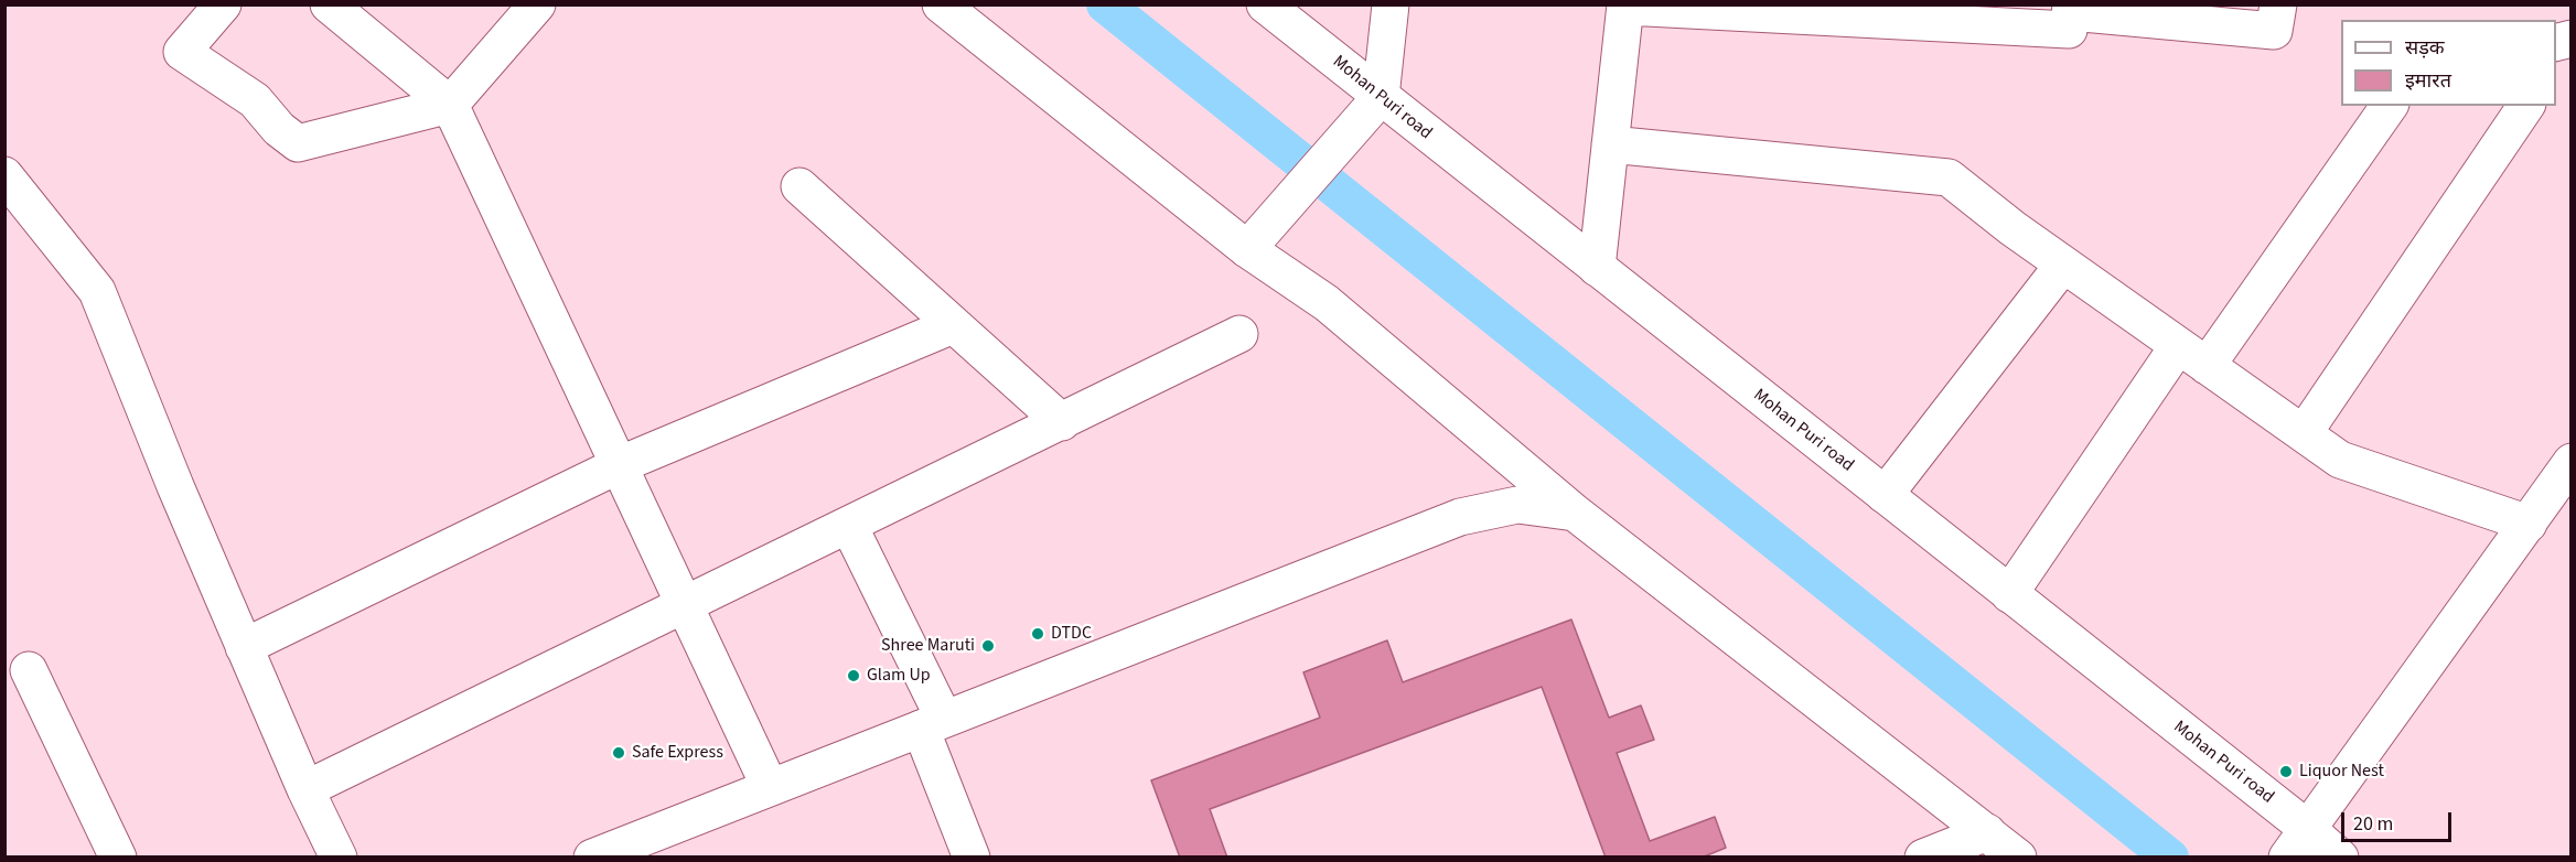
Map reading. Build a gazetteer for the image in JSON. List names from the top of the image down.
{
  "streets": {
    "street": ["Mohan Puri road"]
  },
  "places": [
    "DTDC",
    "Shree Maruti",
    "Glam Up",
    "Safe Express",
    "Liquor Nest"
  ],
  "legend": ["सड़क", "इमारत"],
  "scale_bar": "20 m"
}
